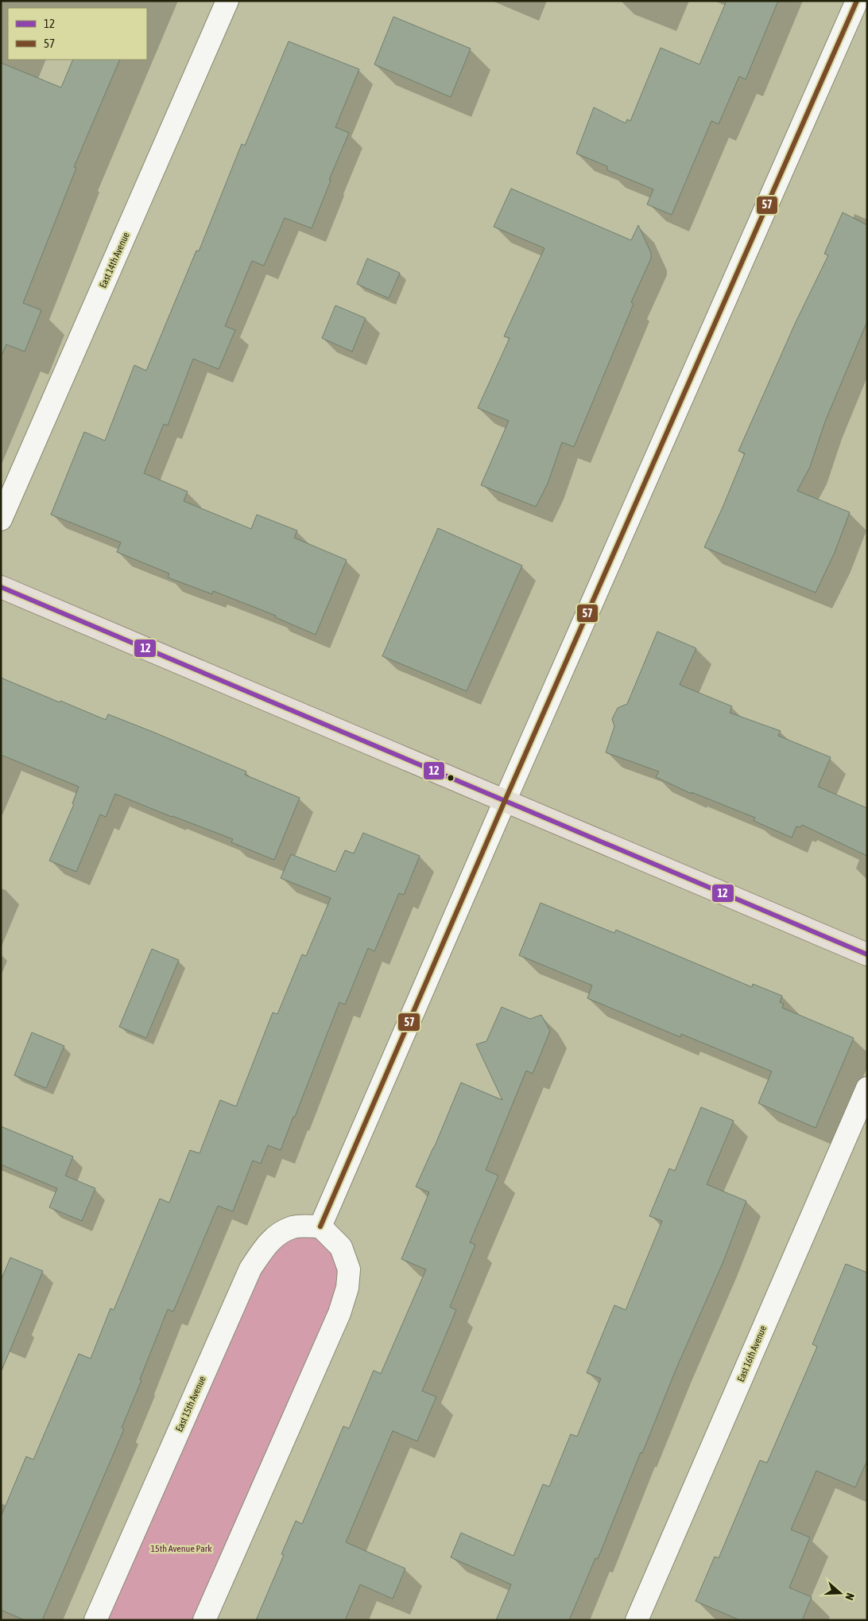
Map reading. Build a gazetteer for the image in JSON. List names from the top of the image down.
{
  "streets": {
    "street": ["East 14th Avenue", "East 16th Avenue", "East 15th Avenue"]
  },
  "parks": ["15th Avenue Park"],
  "lines": ["transit line 57", "transit line 12"],
  "legend": ["12", "57"],
  "north": "right"
}
